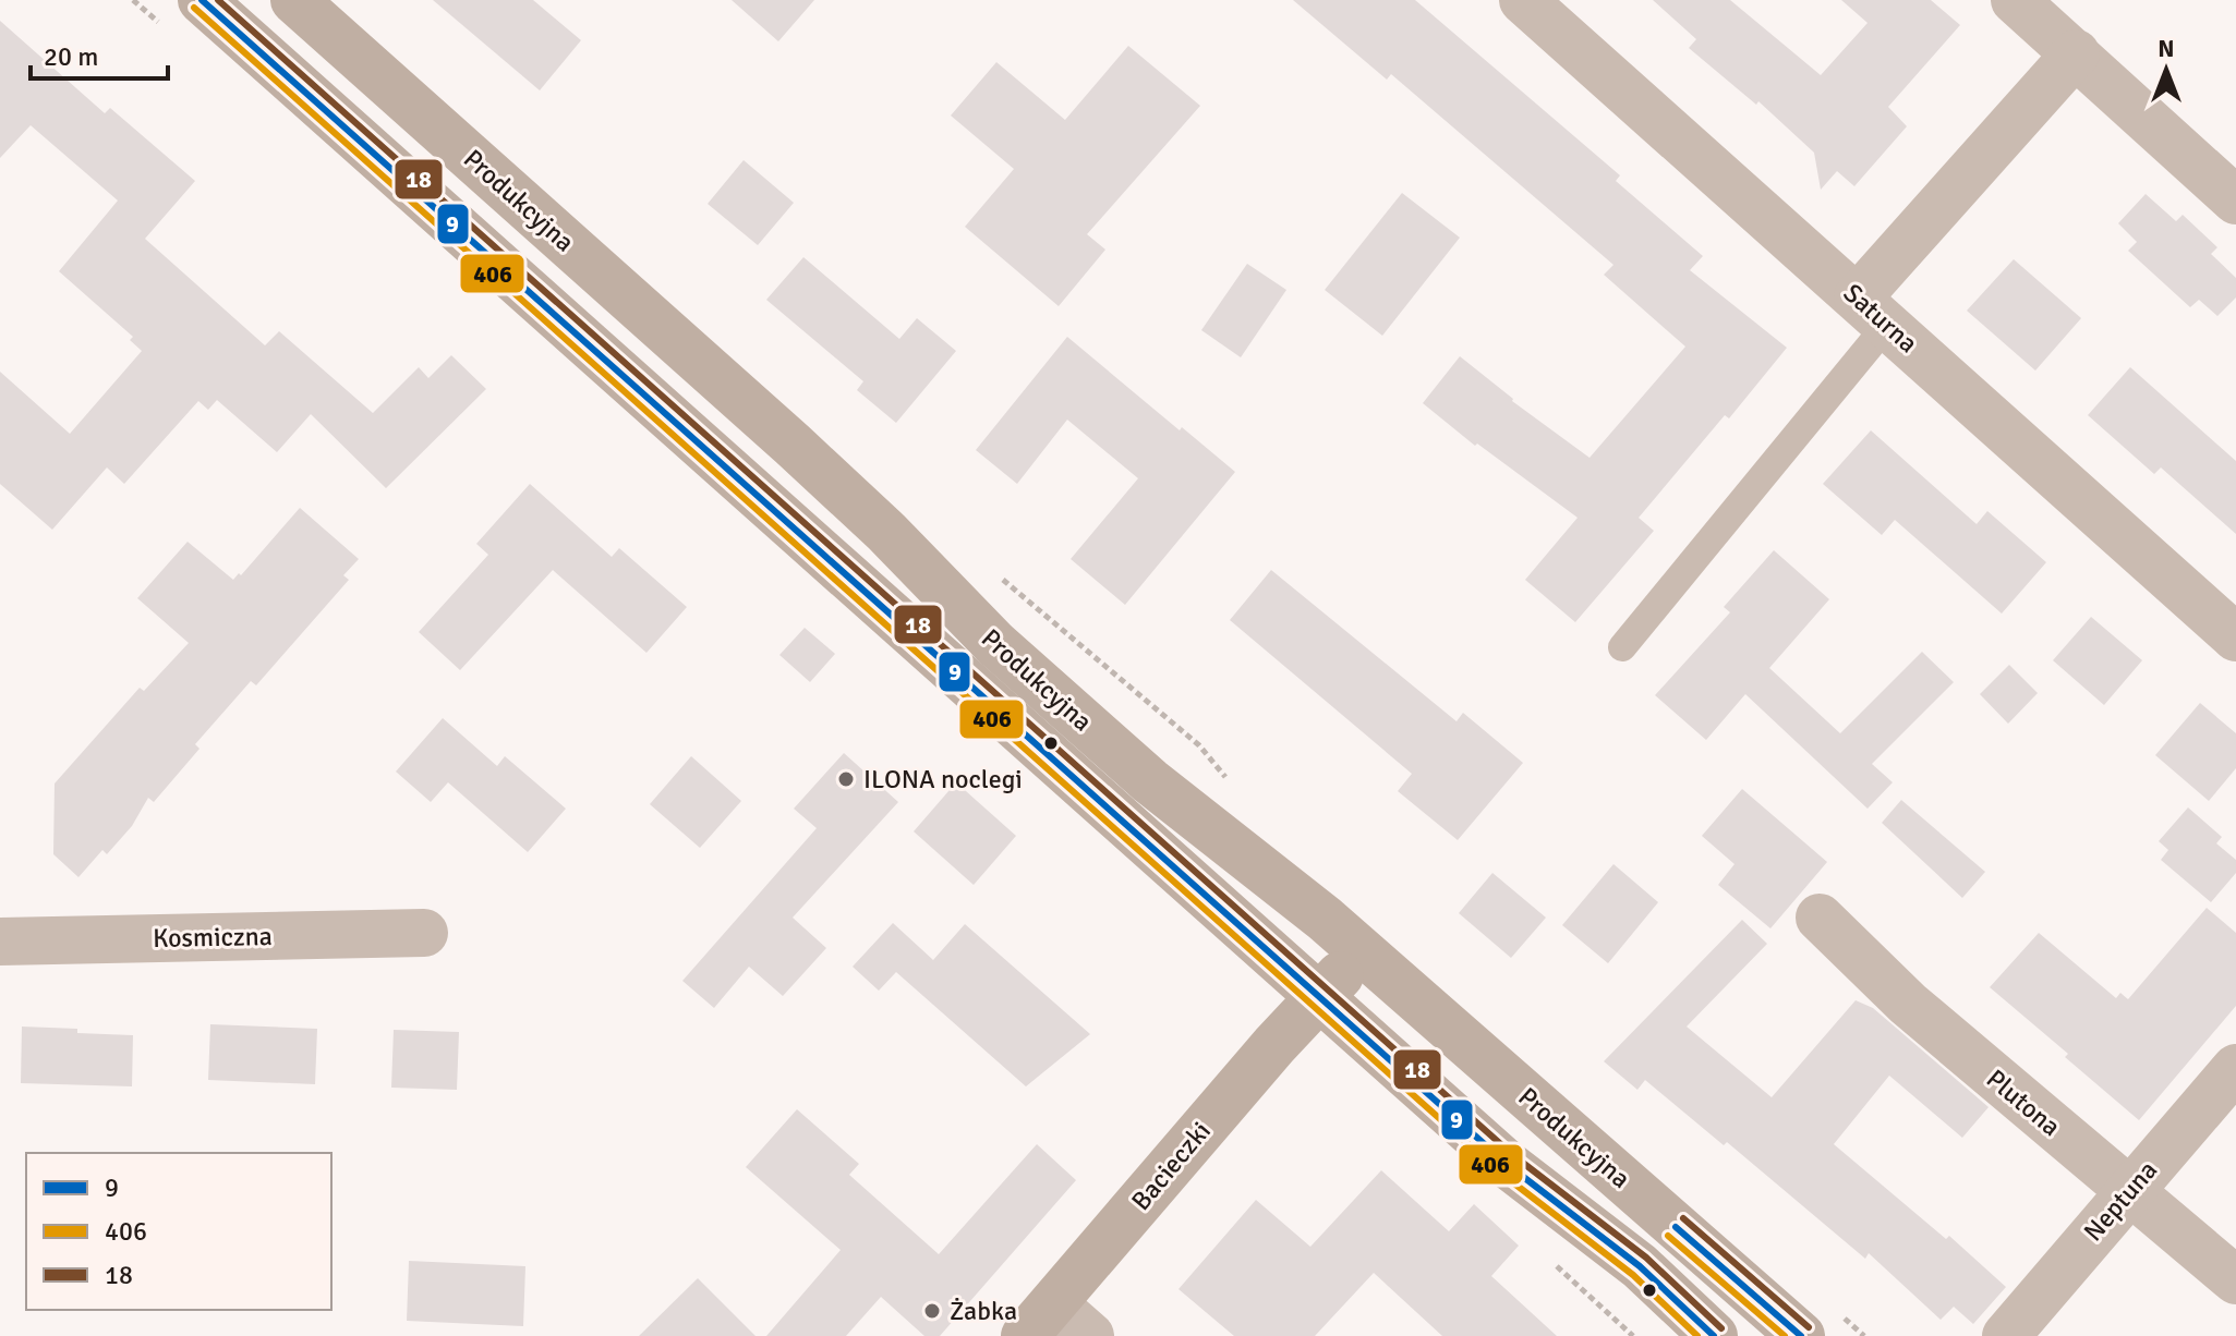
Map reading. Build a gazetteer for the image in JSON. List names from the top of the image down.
{
  "streets": {
    "main road": ["Produkcyjna", "Bacieczki"],
    "street": [
      "Saturna",
      "Kosmiczna",
      "Plutona",
      "Neptuna"
    ]
  },
  "crossings": [
    ["Produkcyjna", "Bacieczki"],
    ["Plutona", "Neptuna"]
  ],
  "places": ["ILONA noclegi", "Żabka"],
  "lines": ["transit line 9", "transit line 18", "transit line 406"],
  "legend": ["9", "406", "18"],
  "scale_bar": "20 m",
  "north": "top"
}
